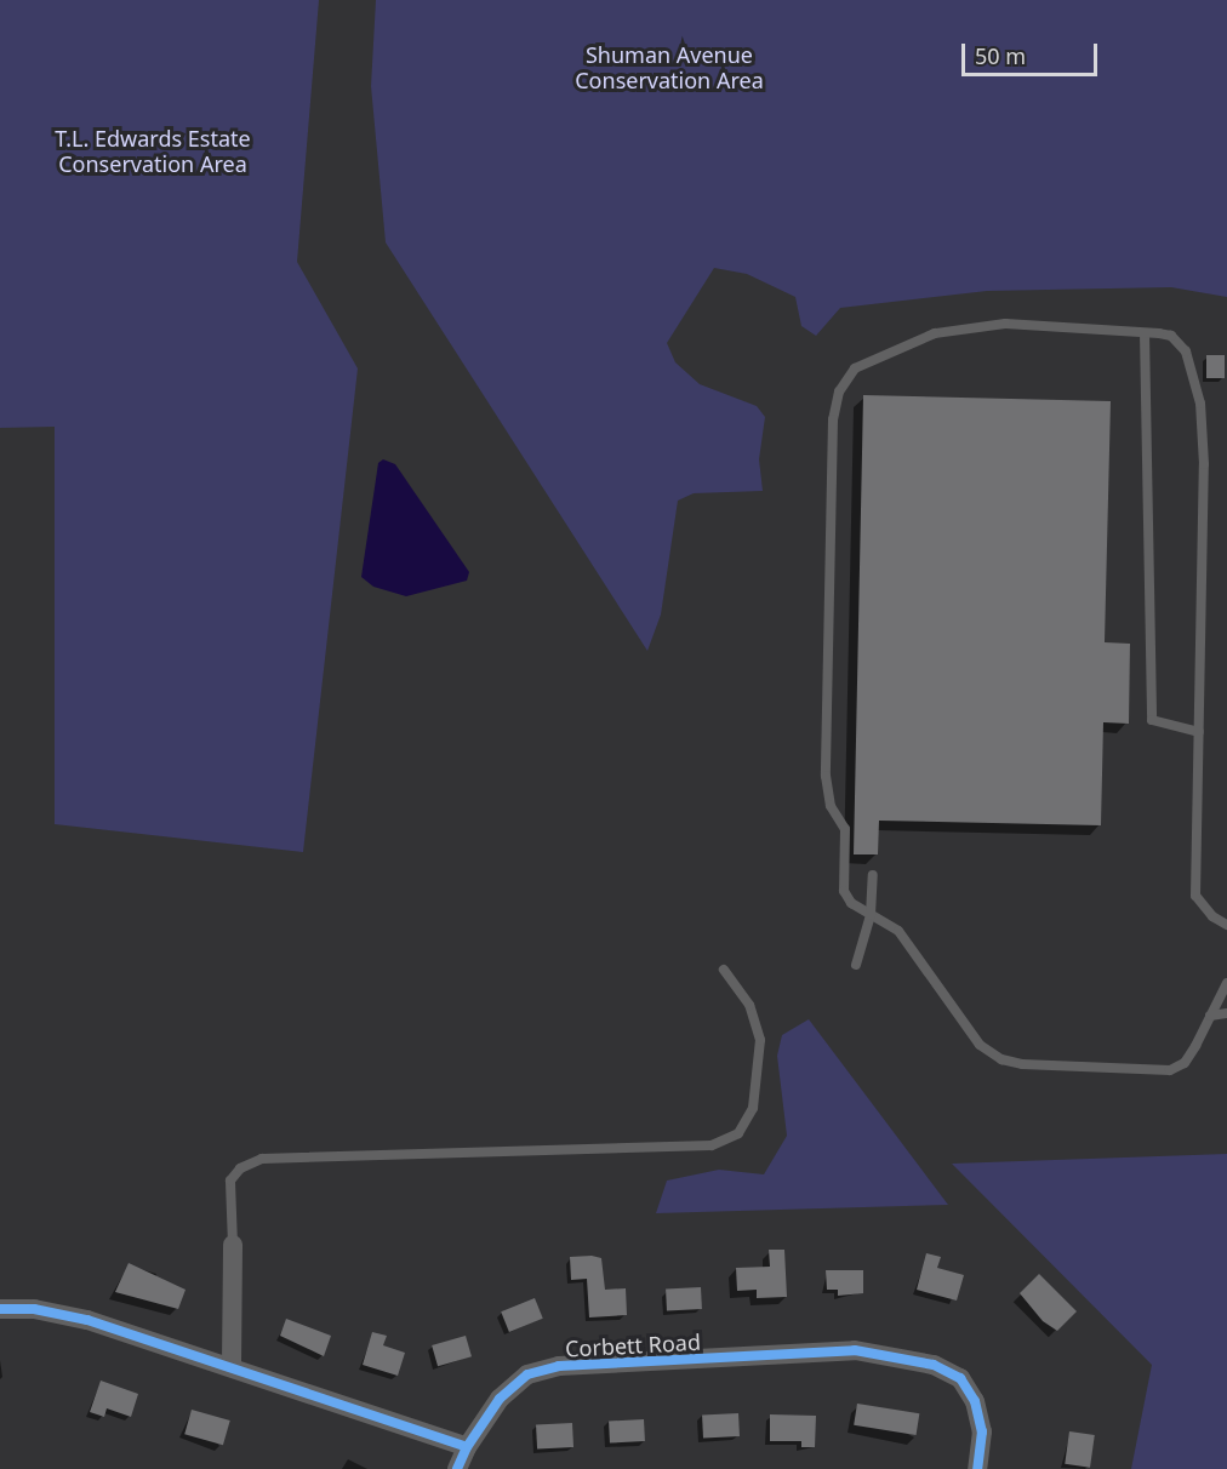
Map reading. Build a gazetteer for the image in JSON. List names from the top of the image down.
{
  "streets": {
    "street": ["Corbett Road"]
  },
  "parks": ["Shuman Avenue Conservation Area", "T.L. Edwards Estate Conservation Area"],
  "scale_bar": "50 m"
}
